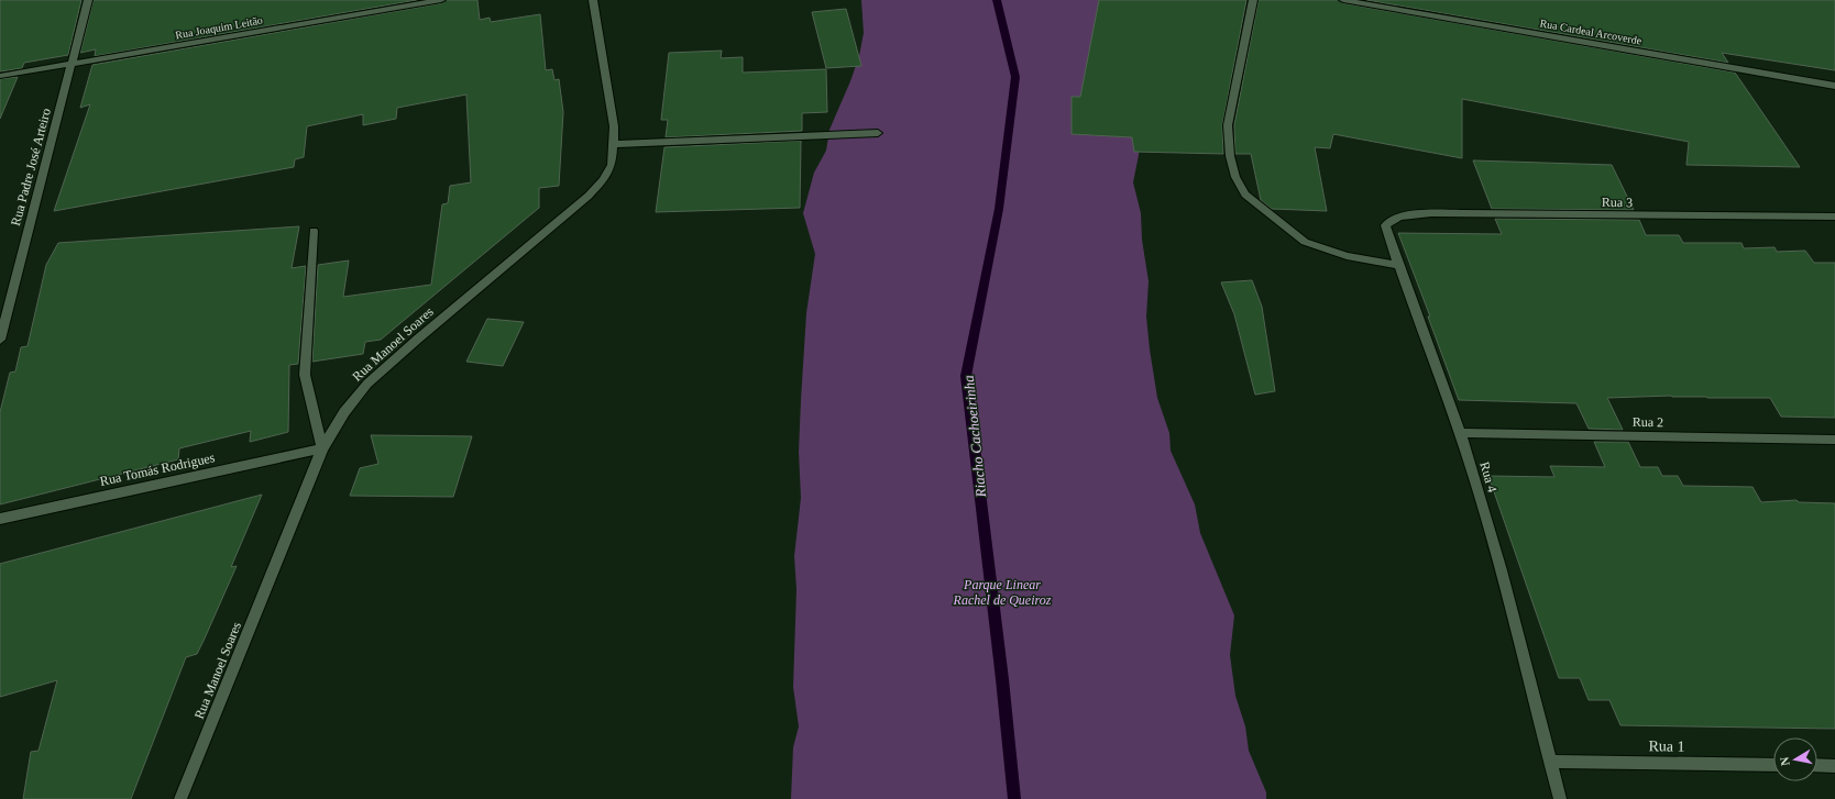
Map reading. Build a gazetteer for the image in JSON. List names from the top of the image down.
{
  "streets": {
    "street": [
      "Rua Joaquim Leitão",
      "Rua Cardeal Arcoverde",
      "Rua Padre José Arteiro",
      "Rua 3",
      "Rua Manoel Soares",
      "Rua 2",
      "Rua Tomás Rodrigues",
      "Rua 4",
      "Rua 1"
    ]
  },
  "crossings": [
    ["Rua Joaquim Leitão", "Rua Padre José Arteiro"],
    ["Rua 3", "Rua 4"],
    ["Rua Manoel Soares", "Rua Tomás Rodrigues"],
    ["Rua 2", "Rua 4"],
    ["Rua 4", "Rua 1"]
  ],
  "water": ["Riacho Cachoeirinha"],
  "parks": ["Parque Linear Rachel de Queiroz"],
  "north": "left"
}
